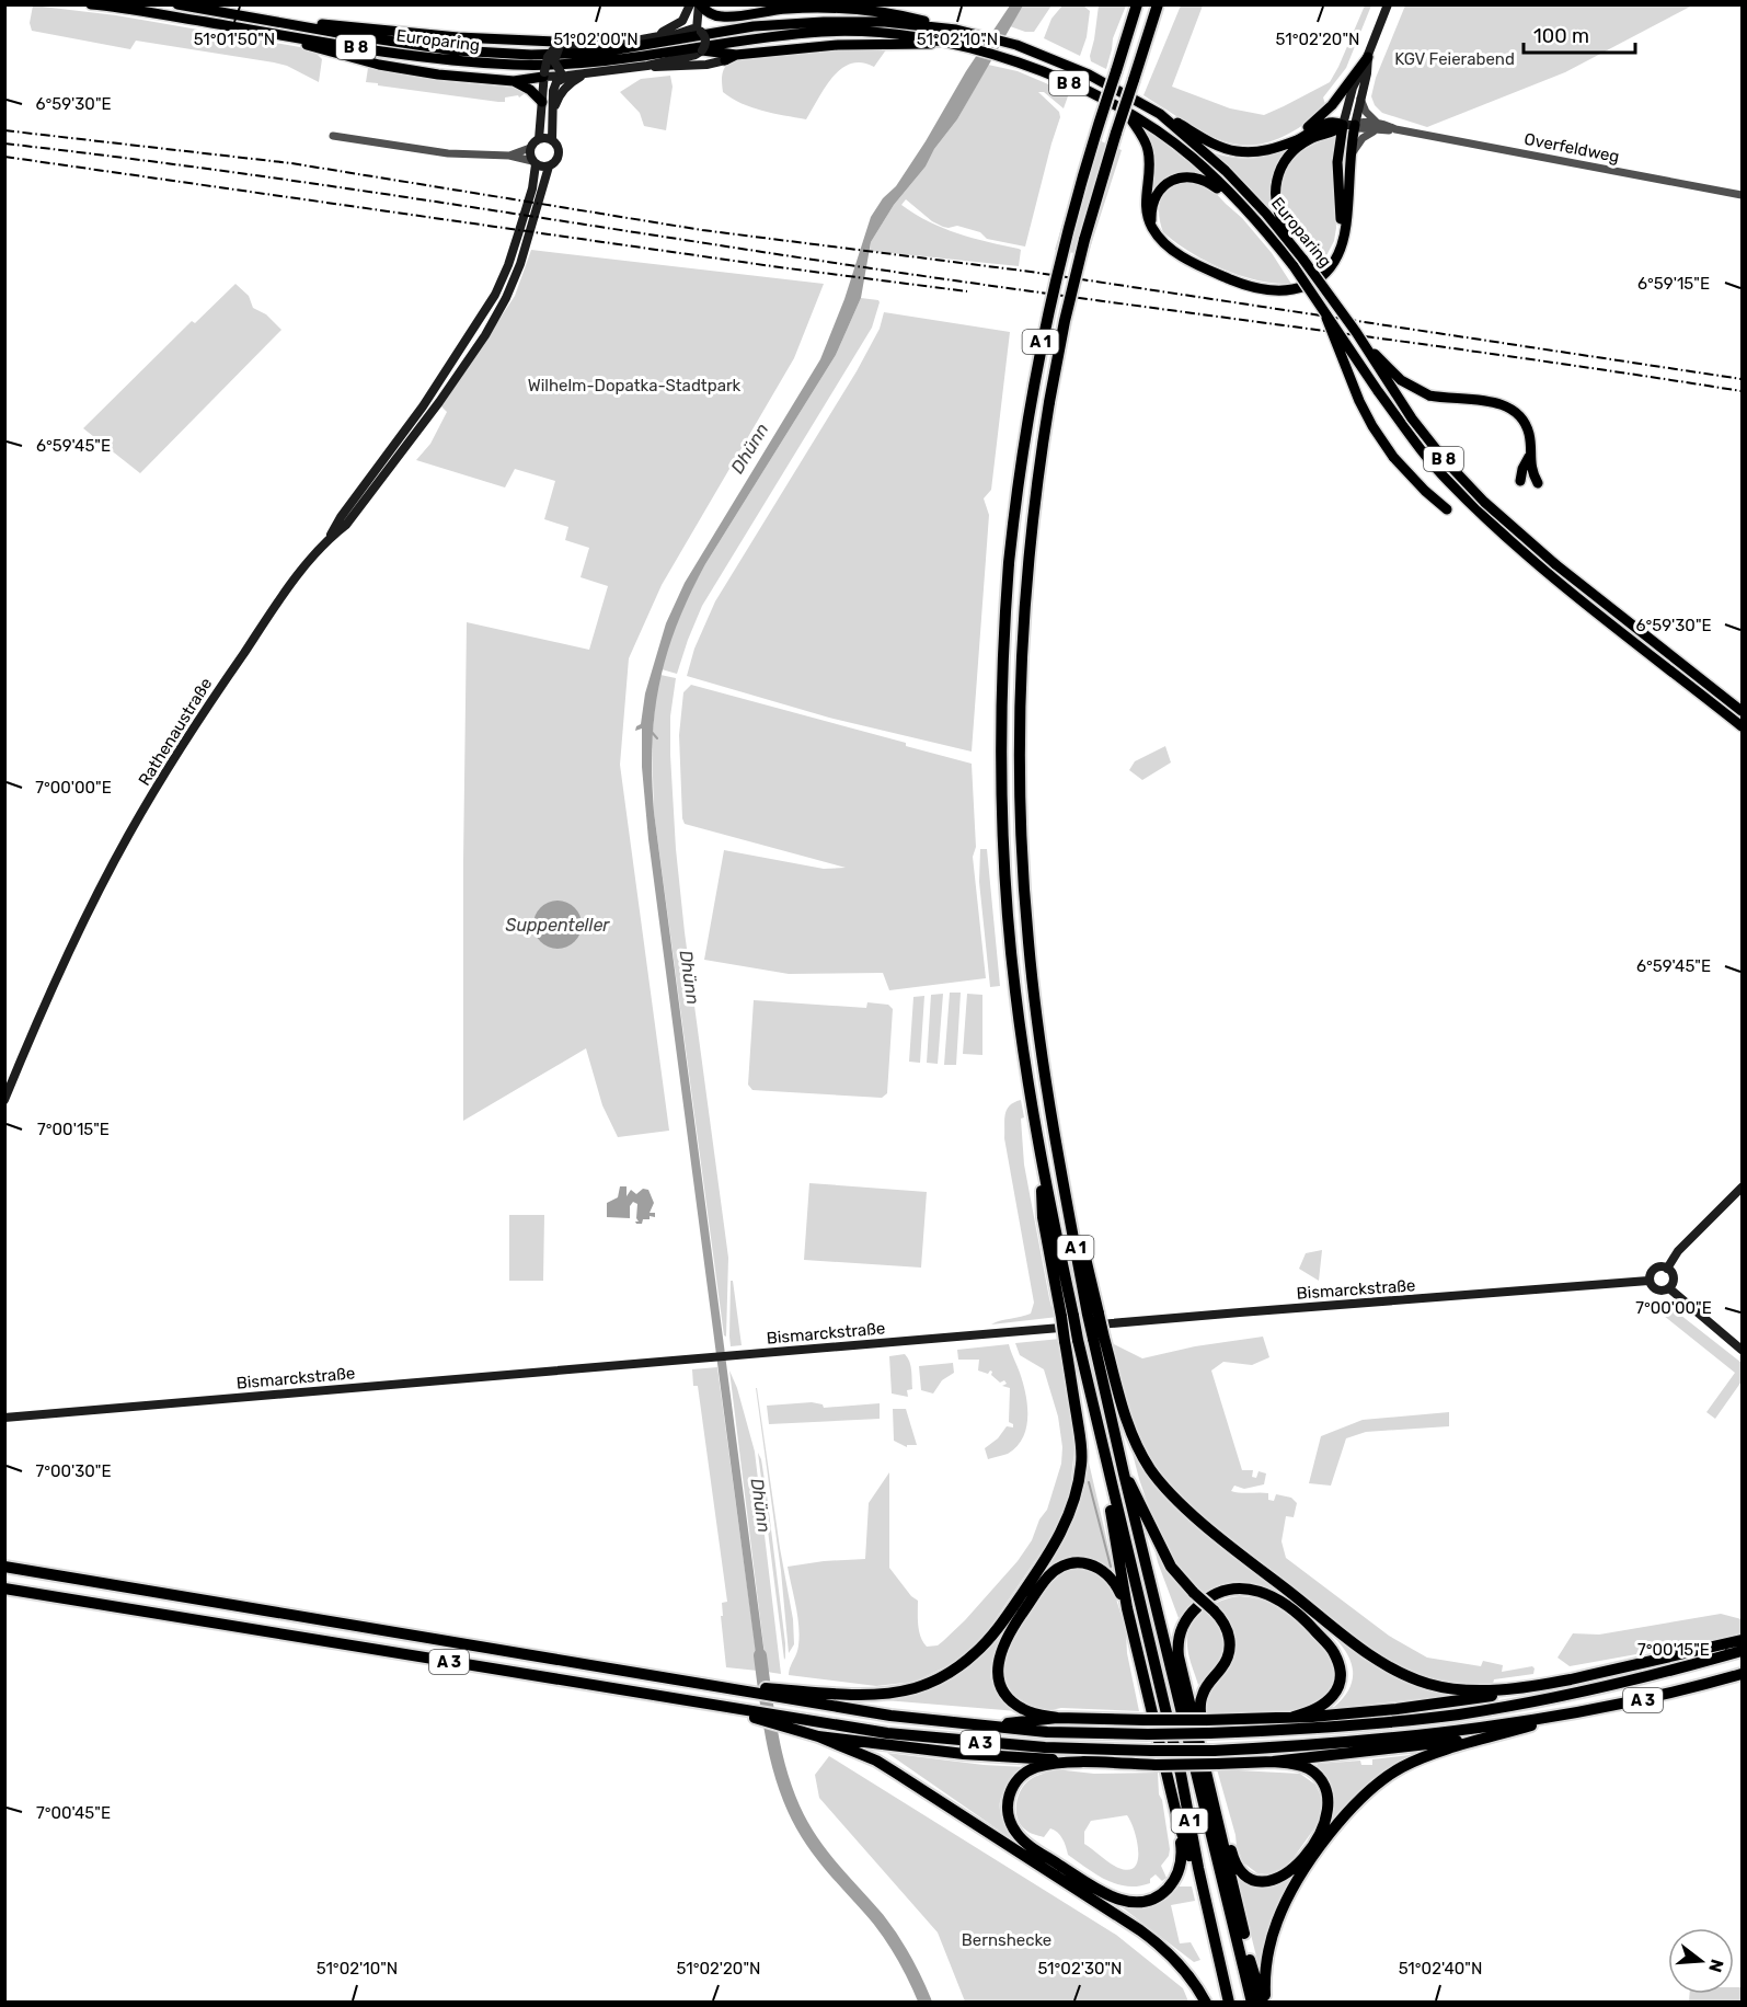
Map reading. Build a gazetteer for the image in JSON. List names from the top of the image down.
{
  "streets": {
    "highway": [
      "Europaring",
      "B 8",
      "A 1",
      "A 3"
    ],
    "main road": ["Rathenaustraße", "Bismarckstraße"],
    "street": ["Overfeldweg"]
  },
  "water": ["Dhünn", "Suppenteller"],
  "parks": ["KGV Feierabend", "Wilhelm-Dopatka-Stadtpark", "Bernshecke"],
  "scale_bar": "100 m",
  "north": "right",
  "coordinates": [
    "51°01'50\"N",
    "51°02'00\"N",
    "51°02'10\"N",
    "51°02'20\"N",
    "6°59'30\"E",
    "6°59'15\"E",
    "6°59'45\"E",
    "7°00'00\"E",
    "7°00'15\"E",
    "7°00'30\"E",
    "7°00'45\"E",
    "51°02'30\"N",
    "51°02'40\"N"
  ]
}
